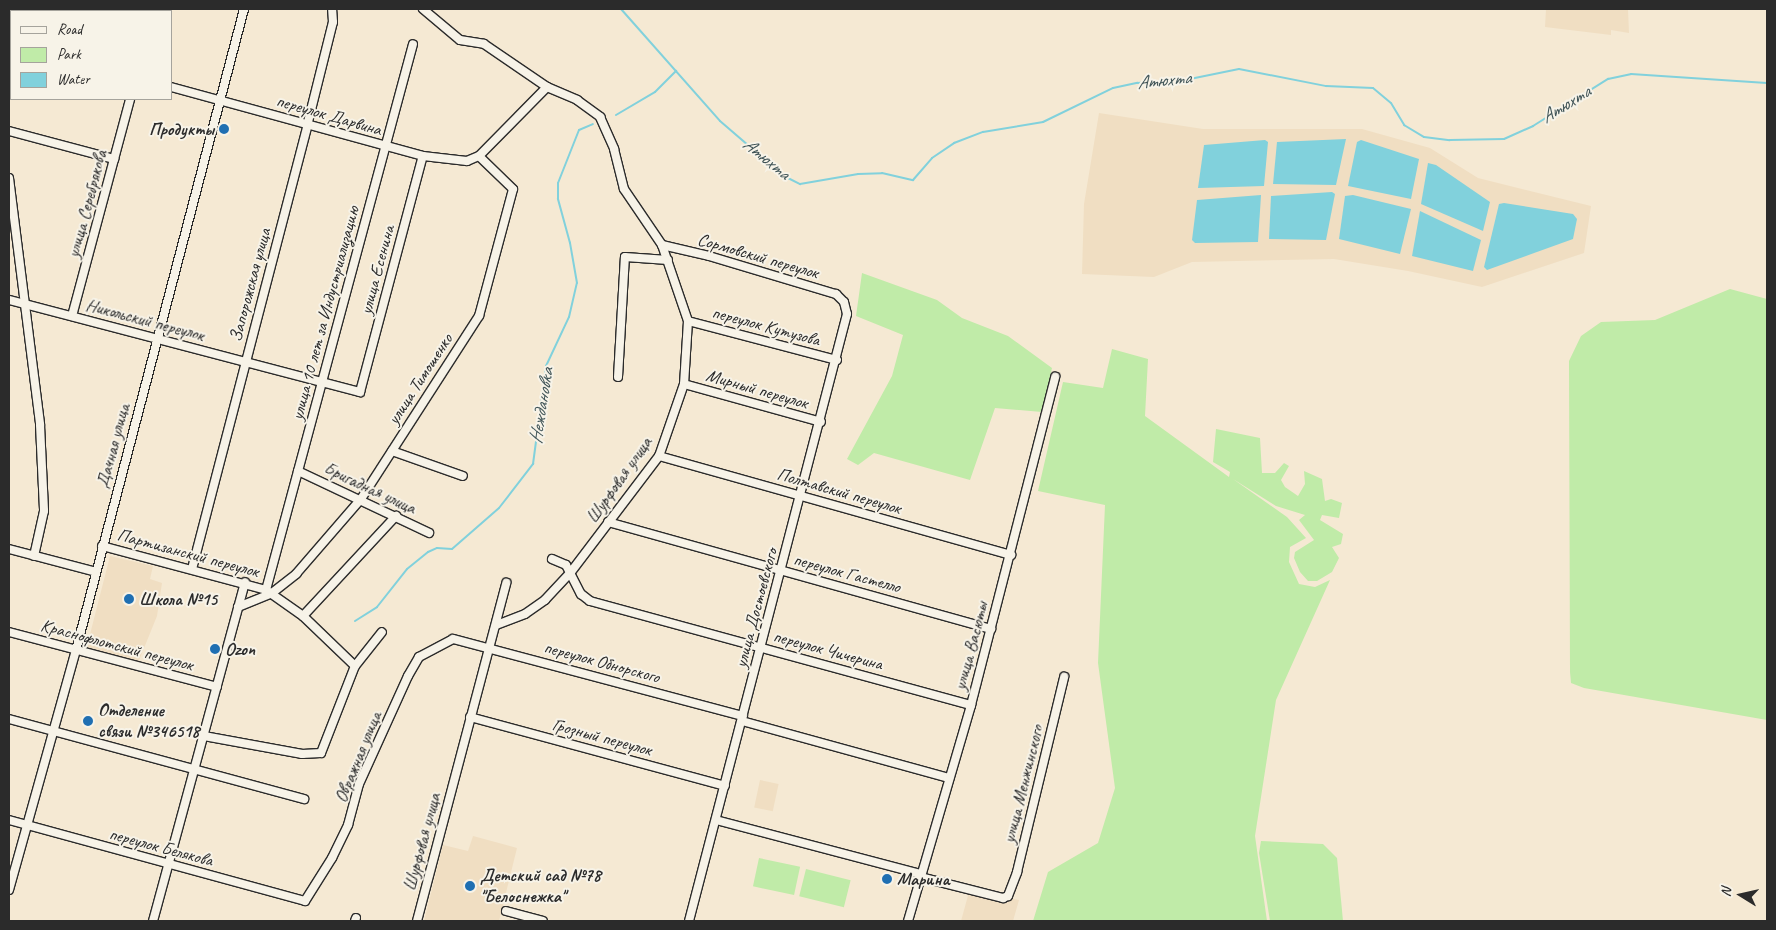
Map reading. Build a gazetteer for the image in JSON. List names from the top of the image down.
{
  "streets": {
    "street": [
      "переулок Дарвина",
      "улица Серебрякова",
      "Сормовский переулок",
      "улица Есенина",
      "Запорожская улица",
      "улица 10 лет за Индустриализацию",
      "Никольский переулок",
      "переулок Кутузова",
      "улица Тимошенко",
      "Мирный переулок",
      "Дачная улица",
      "Шурфовая улица",
      "Бригадная улица",
      "Полтавский переулок",
      "Партизанский переулок",
      "переулок Гастелло",
      "улица Достоевского",
      "Краснофлотский переулок",
      "улица Васюты",
      "переулок Чичерина",
      "переулок Обнорского",
      "Грозный переулок",
      "Овражная улица",
      "улица Менжинского",
      "переулок Белякова"
    ]
  },
  "crossings": [
    ["переулок Дарвина", "улица Есенина"],
    ["переулок Дарвина", "Запорожская улица"],
    ["переулок Дарвина", "улица 10 лет за Индустриализацию"],
    ["переулок Дарвина", "улица Тимошенко"],
    ["переулок Дарвина", "Дачная улица"],
    ["улица Серебрякова", "Никольский переулок"],
    ["Сормовский переулок", "Шурфовая улица"],
    ["Сормовский переулок", "улица Достоевского"],
    ["улица Есенина", "Никольский переулок"],
    ["Запорожская улица", "Никольский переулок"],
    ["Запорожская улица", "Партизанский переулок"],
    ["улица 10 лет за Индустриализацию", "Никольский переулок"],
    ["улица 10 лет за Индустриализацию", "улица Тимошенко"],
    ["улица 10 лет за Индустриализацию", "Бригадная улица"],
    ["улица 10 лет за Индустриализацию", "Партизанский переулок"],
    ["Никольский переулок", "Дачная улица"],
    ["переулок Кутузова", "Шурфовая улица"],
    ["переулок Кутузова", "улица Достоевского"],
    ["улица Тимошенко", "Бригадная улица"],
    ["улица Тимошенко", "Партизанский переулок"],
    ["Мирный переулок", "Шурфовая улица"],
    ["Мирный переулок", "улица Достоевского"],
    ["Дачная улица", "Партизанский переулок"],
    ["Дачная улица", "Краснофлотский переулок"],
    ["Дачная улица", "переулок Белякова"],
    ["Шурфовая улица", "Полтавский переулок"],
    ["Шурфовая улица", "переулок Гастелло"],
    ["Шурфовая улица", "переулок Чичерина"],
    ["Шурфовая улица", "переулок Обнорского"],
    ["Шурфовая улица", "Грозный переулок"],
    ["Полтавский переулок", "улица Достоевского"],
    ["Полтавский переулок", "улица Васюты"],
    ["переулок Гастелло", "улица Достоевского"],
    ["переулок Гастелло", "улица Васюты"],
    ["улица Достоевского", "переулок Чичерина"],
    ["улица Достоевского", "переулок Обнорского"],
    ["улица Достоевского", "Грозный переулок"],
    ["улица Васюты", "переулок Чичерина"],
    ["улица Васюты", "переулок Обнорского"],
    ["улица Васюты", "улица Менжинского"],
    ["переулок Обнорского", "Овражная улица"],
    ["Овражная улица", "переулок Белякова"]
  ],
  "water": ["Атюхта", "Неждановка"],
  "places": [
    "Продукты",
    "Школа №15",
    "Ozon",
    "Отделение связи №346518",
    "Марина",
    "Детский сад №78 \"Белоснежка\""
  ],
  "legend": ["Road", "Park", "Water"],
  "north": "left"
}
